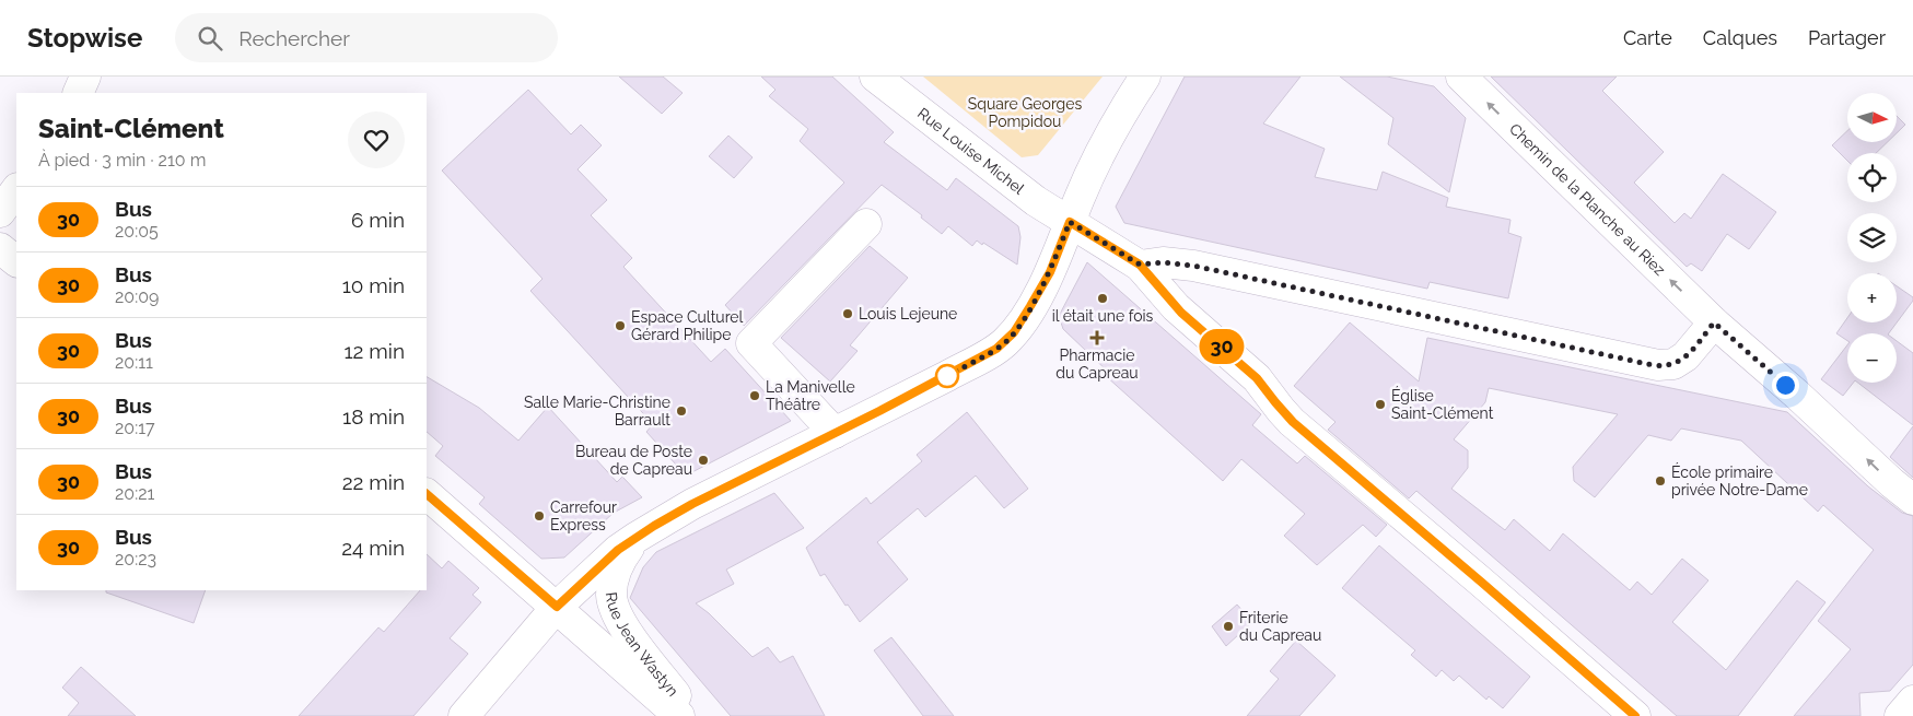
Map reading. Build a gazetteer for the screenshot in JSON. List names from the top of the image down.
{
  "streets": {
    "street": ["Rue Louise Michel", "Chemin de la Planche au Riez", "Rue Jean Wastyn"]
  },
  "one_way": ["Chemin de la Planche au Riez"],
  "parks": ["Square Georges Pompidou"],
  "places": {
    "other": [
      "il était une fois",
      "Louis Lejeune",
      "Espace Culturel Gérard Philipe",
      "La Manivelle Théâtre",
      "Église Saint-Clément",
      "Salle Marie-Christine Barrault",
      "Bureau de Poste de Capreau",
      "École primaire privée Notre-Dame",
      "Carrefour Express",
      "Friterie du Capreau"
    ],
    "health": ["Pharmacie du Capreau"]
  },
  "lines": ["bus line 30"],
  "north": "right",
  "page": {
    "header": "Stopwise",
    "search": "Rechercher",
    "nav": ["Carte", "Calques", "Partager"],
    "on_map": "30",
    "map_buttons": ["+", "−"],
    "heading": ["Saint-Clément", "À pied · 3 min · 210 m"],
    "list": [
      {
        "mark": "30",
        "name": "Bus",
        "note": "20:05",
        "value": "6 min"
      },
      {
        "mark": "30",
        "name": "Bus",
        "note": "20:09",
        "value": "10 min"
      },
      {
        "mark": "30",
        "name": "Bus",
        "note": "20:11",
        "value": "12 min"
      },
      {
        "mark": "30",
        "name": "Bus",
        "note": "20:17",
        "value": "18 min"
      },
      {
        "mark": "30",
        "name": "Bus",
        "note": "20:21",
        "value": "22 min"
      },
      {
        "mark": "30",
        "name": "Bus",
        "note": "20:23",
        "value": "24 min"
      }
    ]
  }
}
